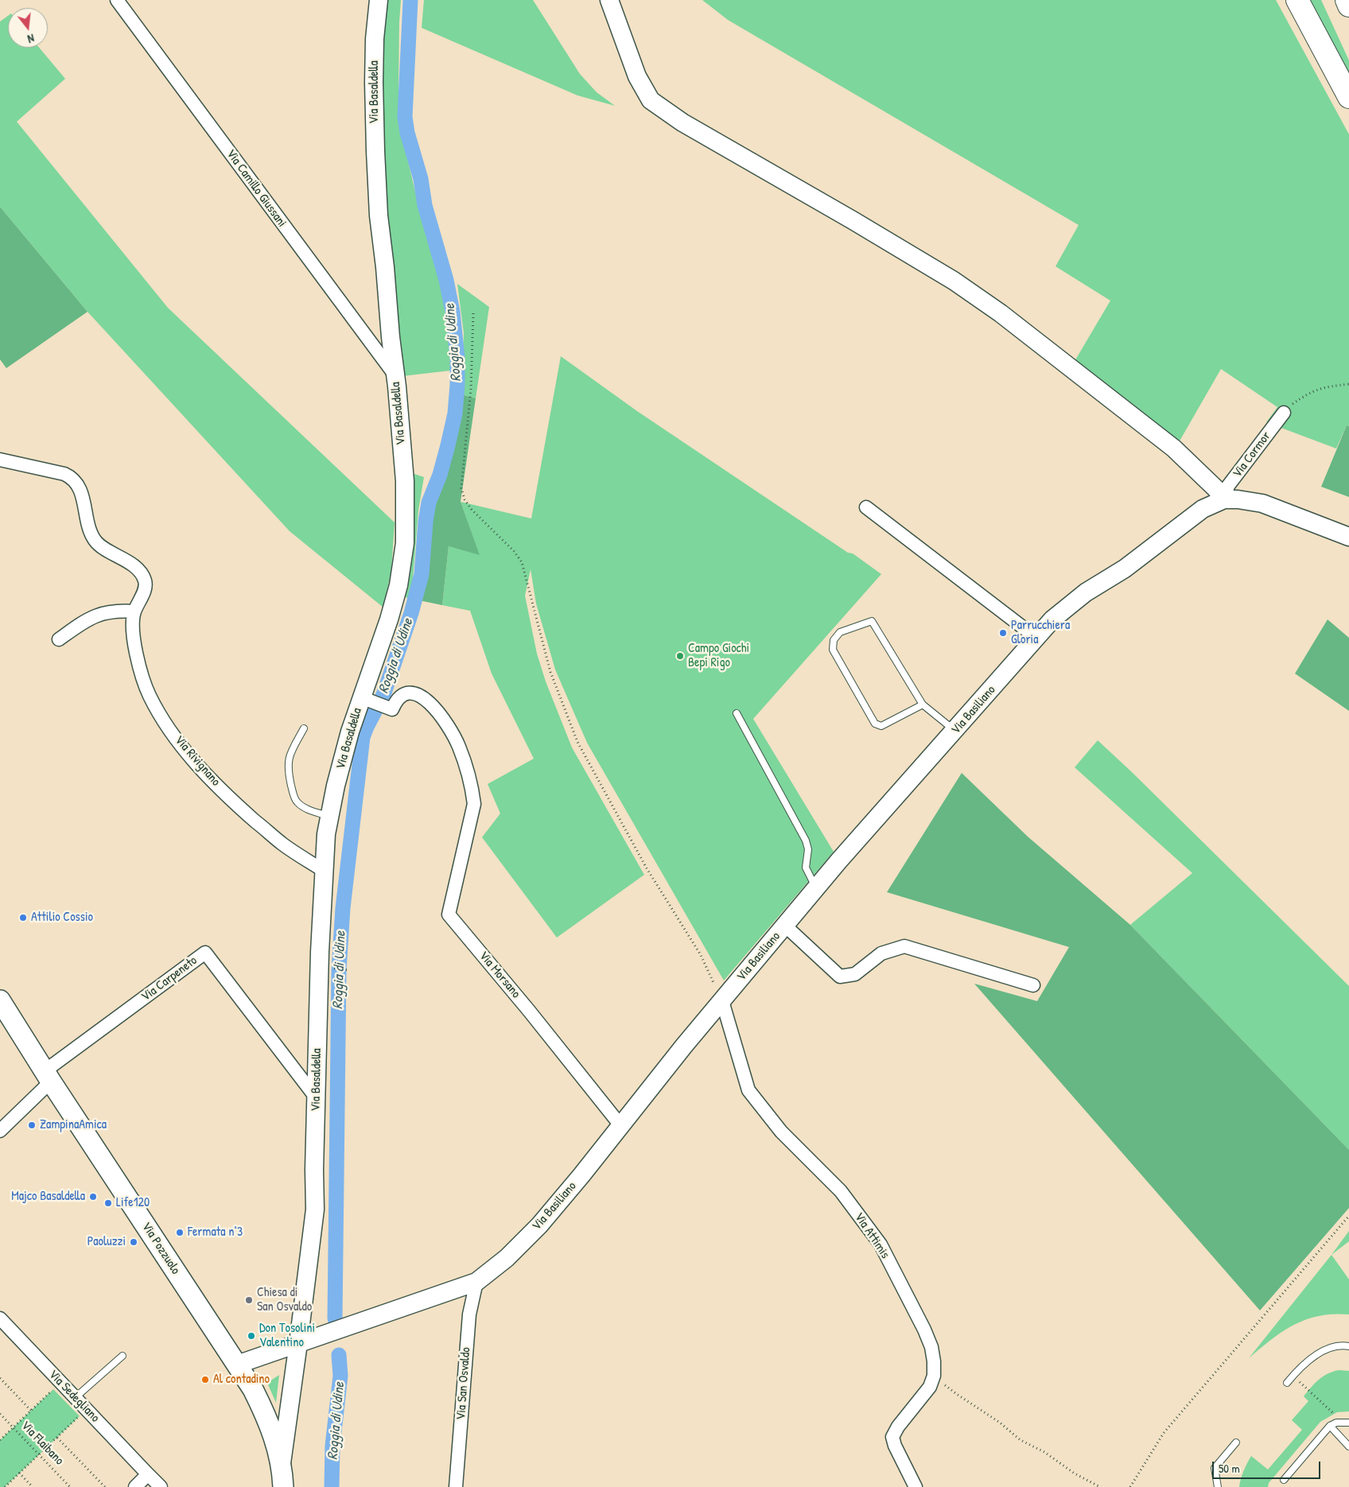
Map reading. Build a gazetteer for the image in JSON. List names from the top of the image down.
{
  "streets": {
    "main road": ["Via Pozzuolo"],
    "street": [
      "Via Basaldella",
      "Via Camillo Giussani",
      "Via Cormor",
      "Via Basiliano",
      "Via Rivignano",
      "Via Morsano",
      "Via Carpeneto",
      "Via Attimis",
      "Via San Osvaldo",
      "Via Sedegliano"
    ],
    "path": ["Via Flaibano"]
  },
  "crossings": [
    ["Via Basaldella", "Via Camillo Giussani"],
    ["Via Basaldella", "Via Basiliano"],
    ["Via Basaldella", "Via Rivignano"],
    ["Via Basaldella", "Via Morsano"],
    ["Via Basaldella", "Via Carpeneto"],
    ["Via Basaldella", "Via Pozzuolo"],
    ["Via Cormor", "Via Basiliano"],
    ["Via Basiliano", "Via Morsano"],
    ["Via Basiliano", "Via Attimis"],
    ["Via Basiliano", "Via Pozzuolo"],
    ["Via Basiliano", "Via San Osvaldo"],
    ["Via Carpeneto", "Via Pozzuolo"]
  ],
  "water": ["Roggia di Udine"],
  "places": [
    "Parrucchiera Gloria",
    "Campo Giochi Bepi Rigo",
    "Attilio Cossio",
    "ZampinaAmica",
    "Majco Basaldella",
    "Life120",
    "Fermata n°3",
    "Paoluzzi",
    "Chiesa di San Osvaldo",
    "Don Tosolini Valentino",
    "Al contadino"
  ],
  "scale_bar": "50 m",
  "north": "bottom"
}
